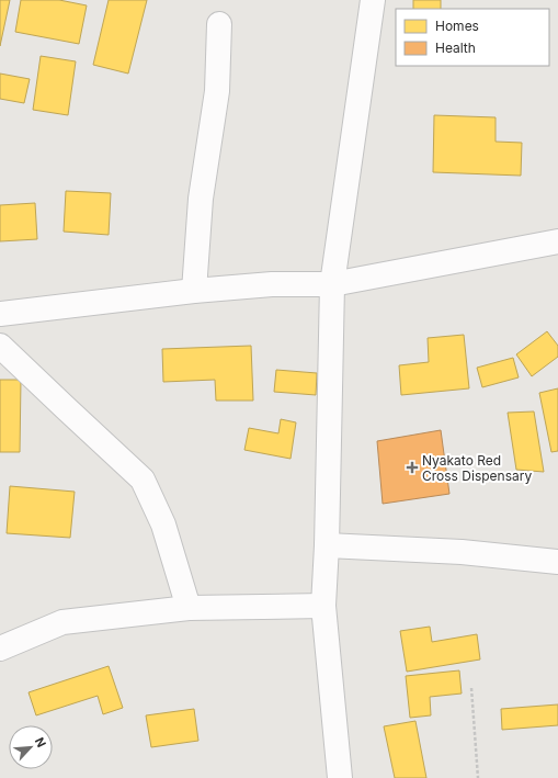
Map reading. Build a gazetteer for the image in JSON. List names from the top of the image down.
{
  "places": {
    "health": ["Nyakato Red Cross Dispensary"]
  },
  "legend": ["Homes", "Health"],
  "north": "top right"
}
